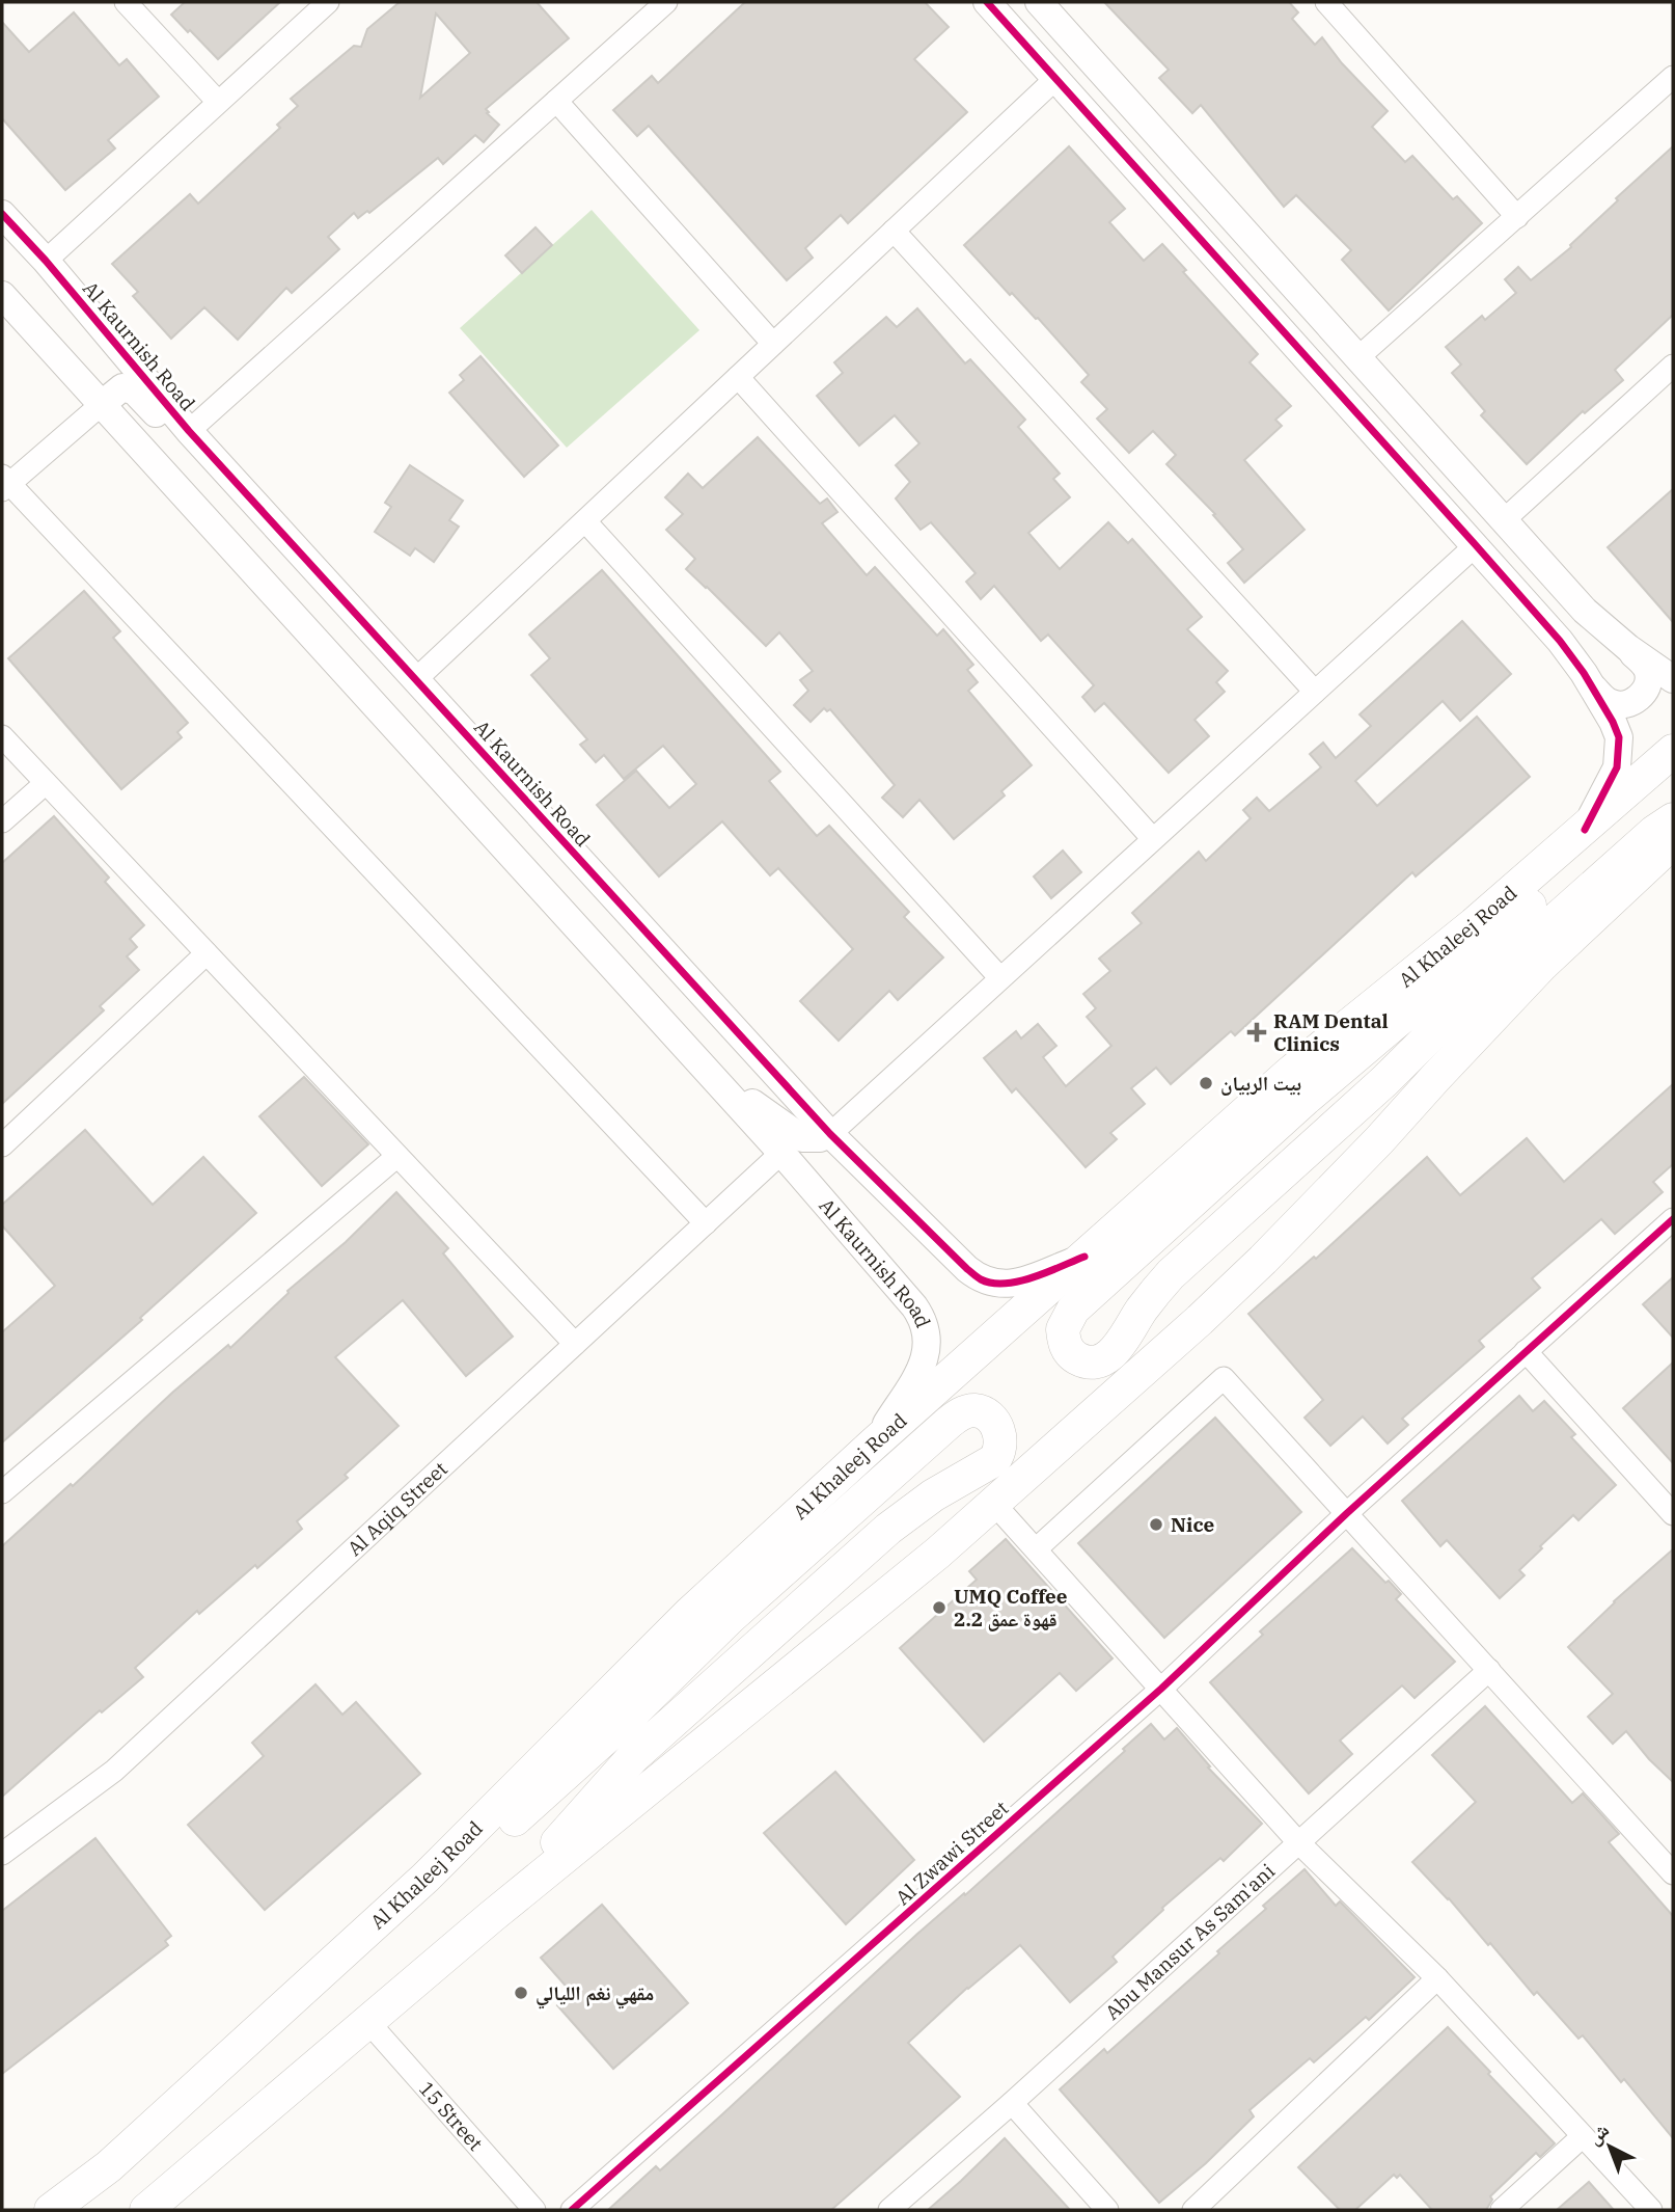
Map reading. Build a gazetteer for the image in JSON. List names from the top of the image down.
{
  "streets": {
    "main road": ["Al Khaleej Road"],
    "street": [
      "Al Kaurnish Road",
      "Al Aqiq Street",
      "Al Zwawi Street",
      "Abu Mansur As Sam'ani",
      "15 Street"
    ]
  },
  "crossings": [
    ["Al Kaurnish Road", "Al Khaleej Road"],
    ["Al Kaurnish Road", "Al Aqiq Street"]
  ],
  "places": {
    "health": ["RAM Dental Clinics"],
    "other": [
      "بيت الربيان",
      "Nice",
      "UMQ Coffee 2.2 قهوة عمق",
      "مقهي نغم الليالي"
    ]
  },
  "north": "top left"
}
